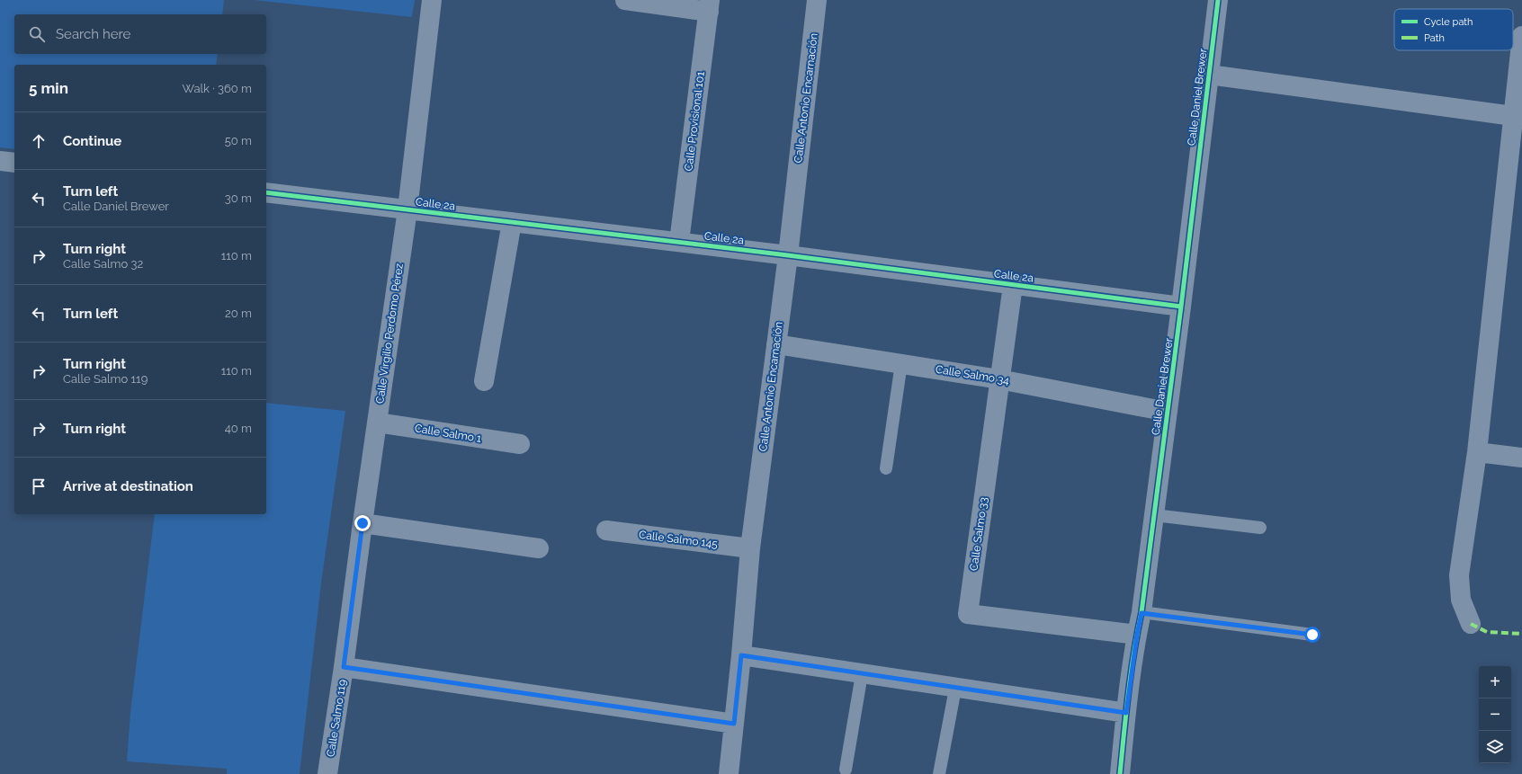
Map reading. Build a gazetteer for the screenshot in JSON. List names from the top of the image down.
{
  "streets": {
    "street": [
      "Calle Daniel Brewer",
      "Calle Antonio Encarnación",
      "Calle Provisional 101",
      "Calle 2a",
      "Calle Virgilio Perdomo Pérez",
      "Calle Salmo 34",
      "Calle Salmo 1",
      "Calle Salmo 33",
      "Calle Salmo 145",
      "Calle Salmo 119"
    ]
  },
  "crossings": [
    ["Calle Daniel Brewer", "Calle 2a"],
    ["Calle Daniel Brewer", "Calle Salmo 34"],
    ["Calle Daniel Brewer", "Calle Salmo 33"],
    ["Calle Antonio Encarnación", "Calle 2a"],
    ["Calle Antonio Encarnación", "Calle Salmo 34"],
    ["Calle Antonio Encarnación", "Calle Salmo 145"],
    ["Calle Antonio Encarnación", "Calle Salmo 119"],
    ["Calle Provisional 101", "Calle 2a"],
    ["Calle 2a", "Calle Virgilio Perdomo Pérez"],
    ["Calle 2a", "Calle Salmo 33"],
    ["Calle Virgilio Perdomo Pérez", "Calle Salmo 1"],
    ["Calle Virgilio Perdomo Pérez", "Calle Salmo 119"],
    ["Calle Salmo 34", "Calle Salmo 33"]
  ],
  "legend": ["Cycle path", "Path"],
  "page": {
    "search": "Search here",
    "heading": ["5 min", "Walk · 360 m"],
    "list": [
      ["Continue", "50 m"],
      ["Turn left", "Calle Daniel Brewer", "30 m"],
      ["Turn right", "Calle Salmo 32", "110 m"],
      ["Turn left", "20 m"],
      ["Turn right", "Calle Salmo 119", "110 m"],
      ["Turn right", "40 m"],
      "Arrive at destination"
    ],
    "map_buttons": ["+", "−"]
  }
}
